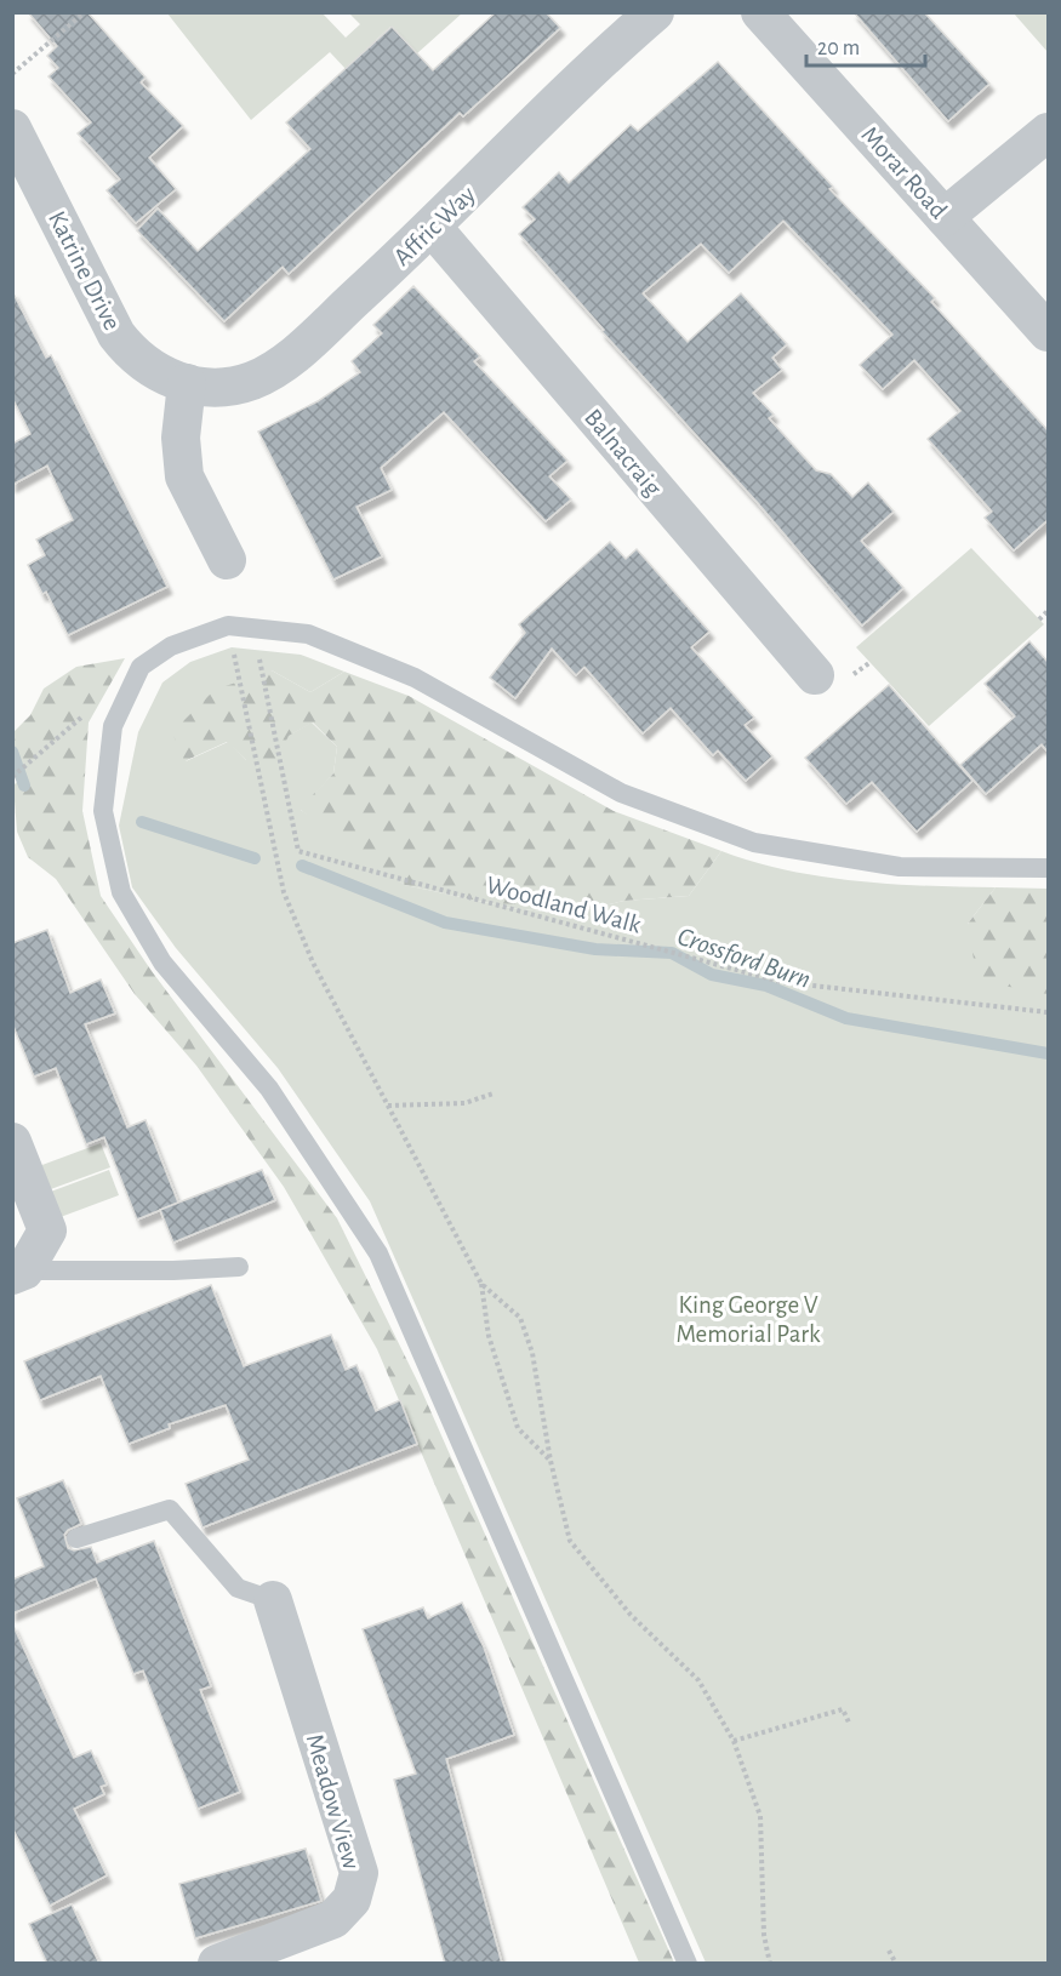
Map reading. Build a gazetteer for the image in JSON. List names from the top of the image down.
{
  "streets": {
    "street": [
      "Morar Road",
      "Affric Way",
      "Katrine Drive",
      "Balnacraig",
      "Meadow View"
    ],
    "path": ["Woodland Walk"]
  },
  "crossings": [
    ["Affric Way", "Katrine Drive"],
    ["Affric Way", "Balnacraig"]
  ],
  "water": ["Crossford Burn"],
  "parks": ["King George V Memorial Park"],
  "scale_bar": "20 m"
}
